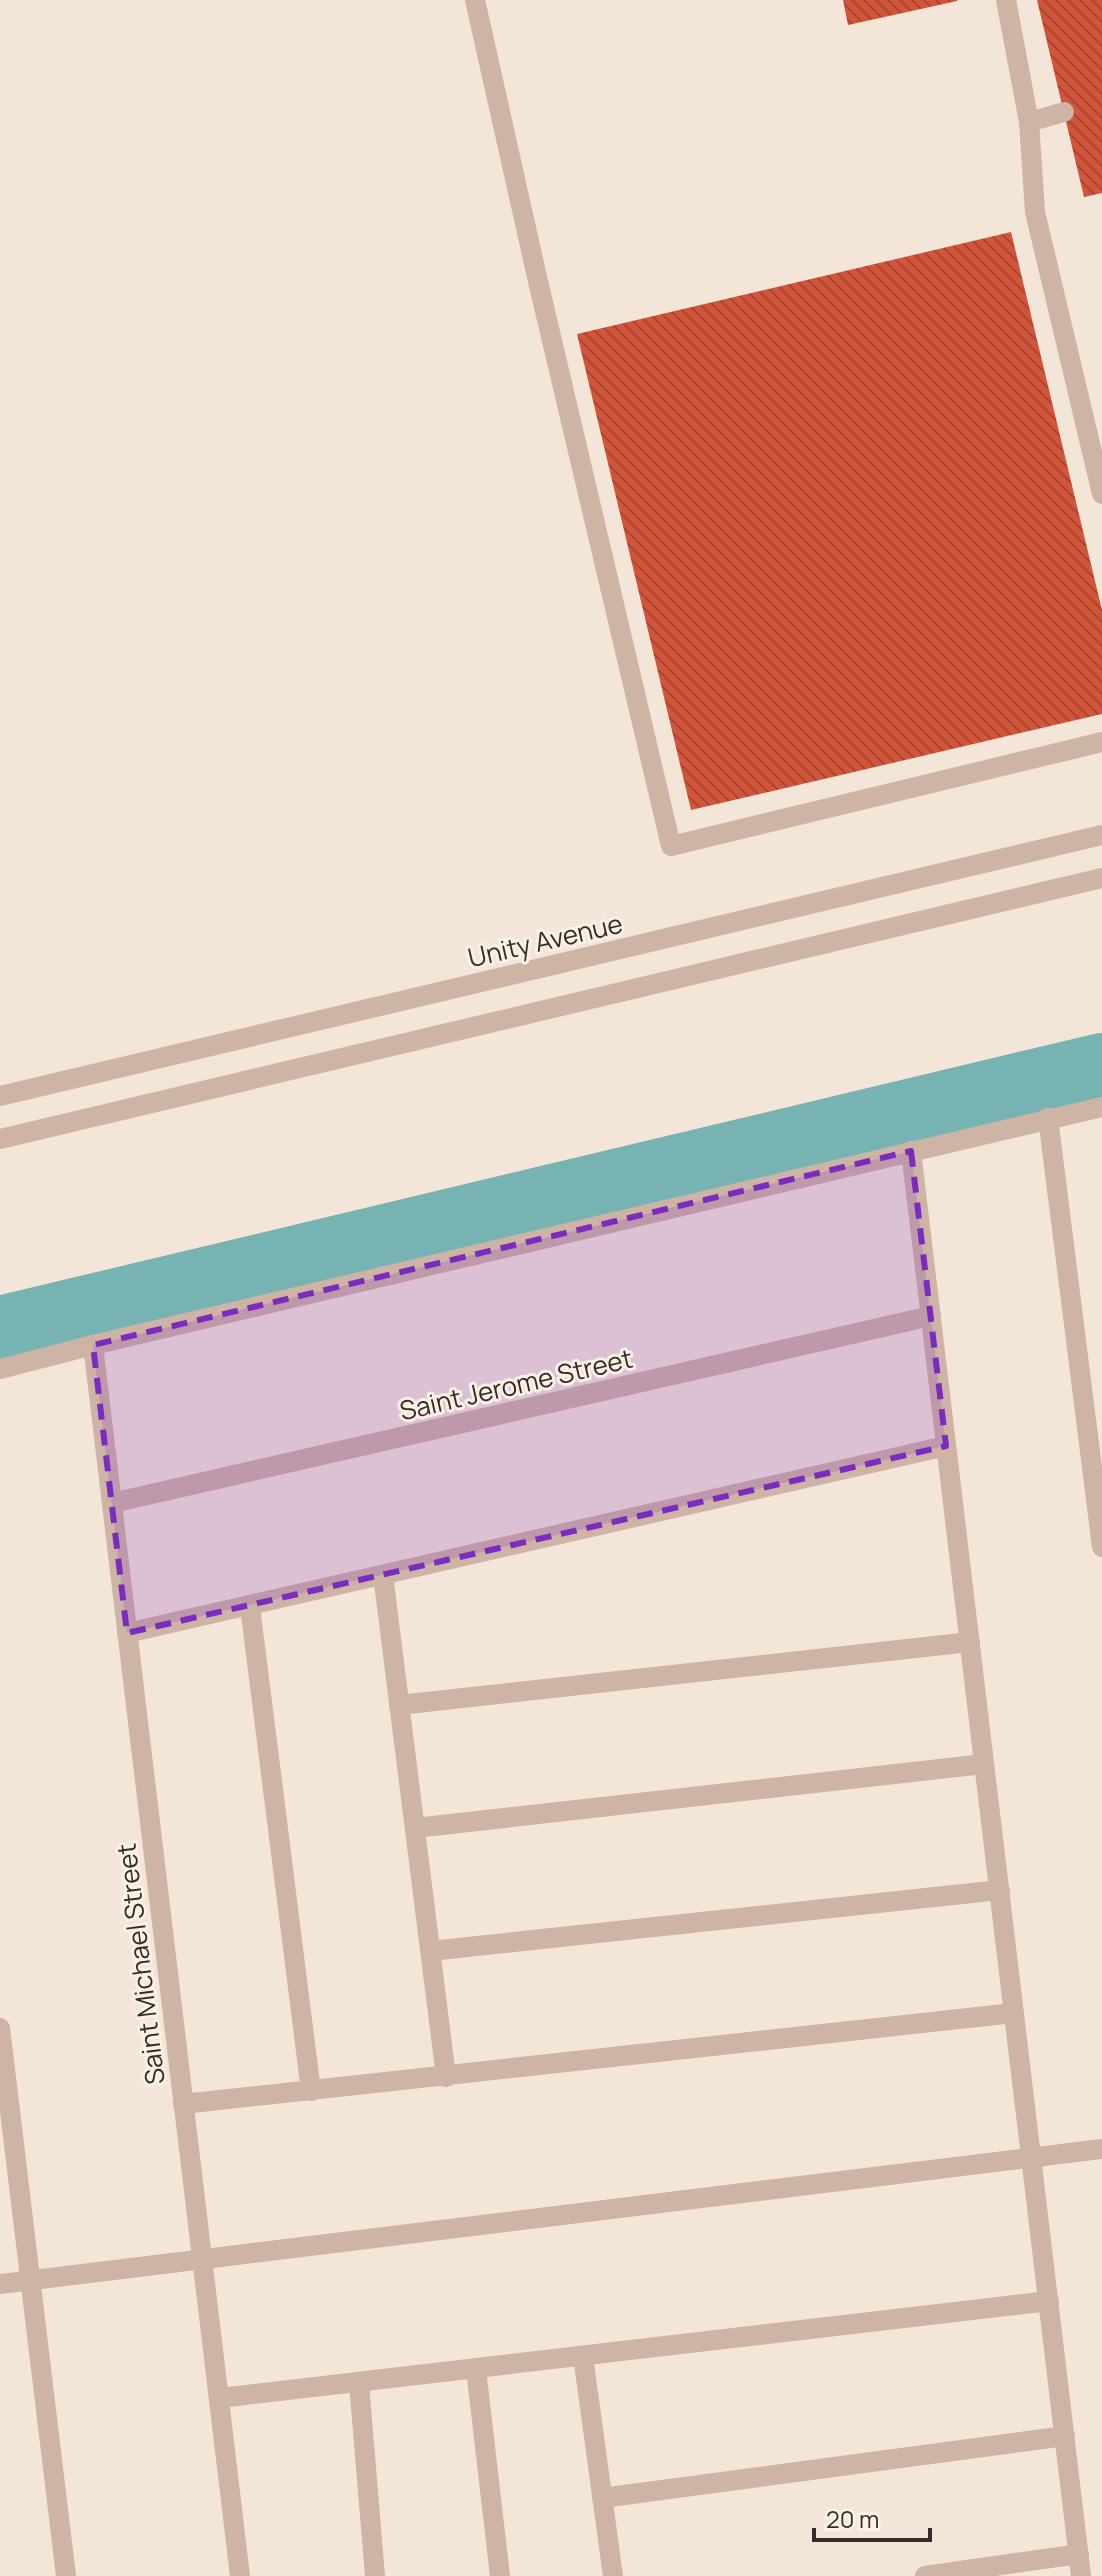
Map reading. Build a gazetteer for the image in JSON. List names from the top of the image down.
{
  "streets": {
    "street": ["Unity Avenue", "Saint Jerome Street", "Saint Michael Street"]
  },
  "crossings": [
    ["Saint Jerome Street", "Saint Michael Street"]
  ],
  "scale_bar": "20 m"
}
